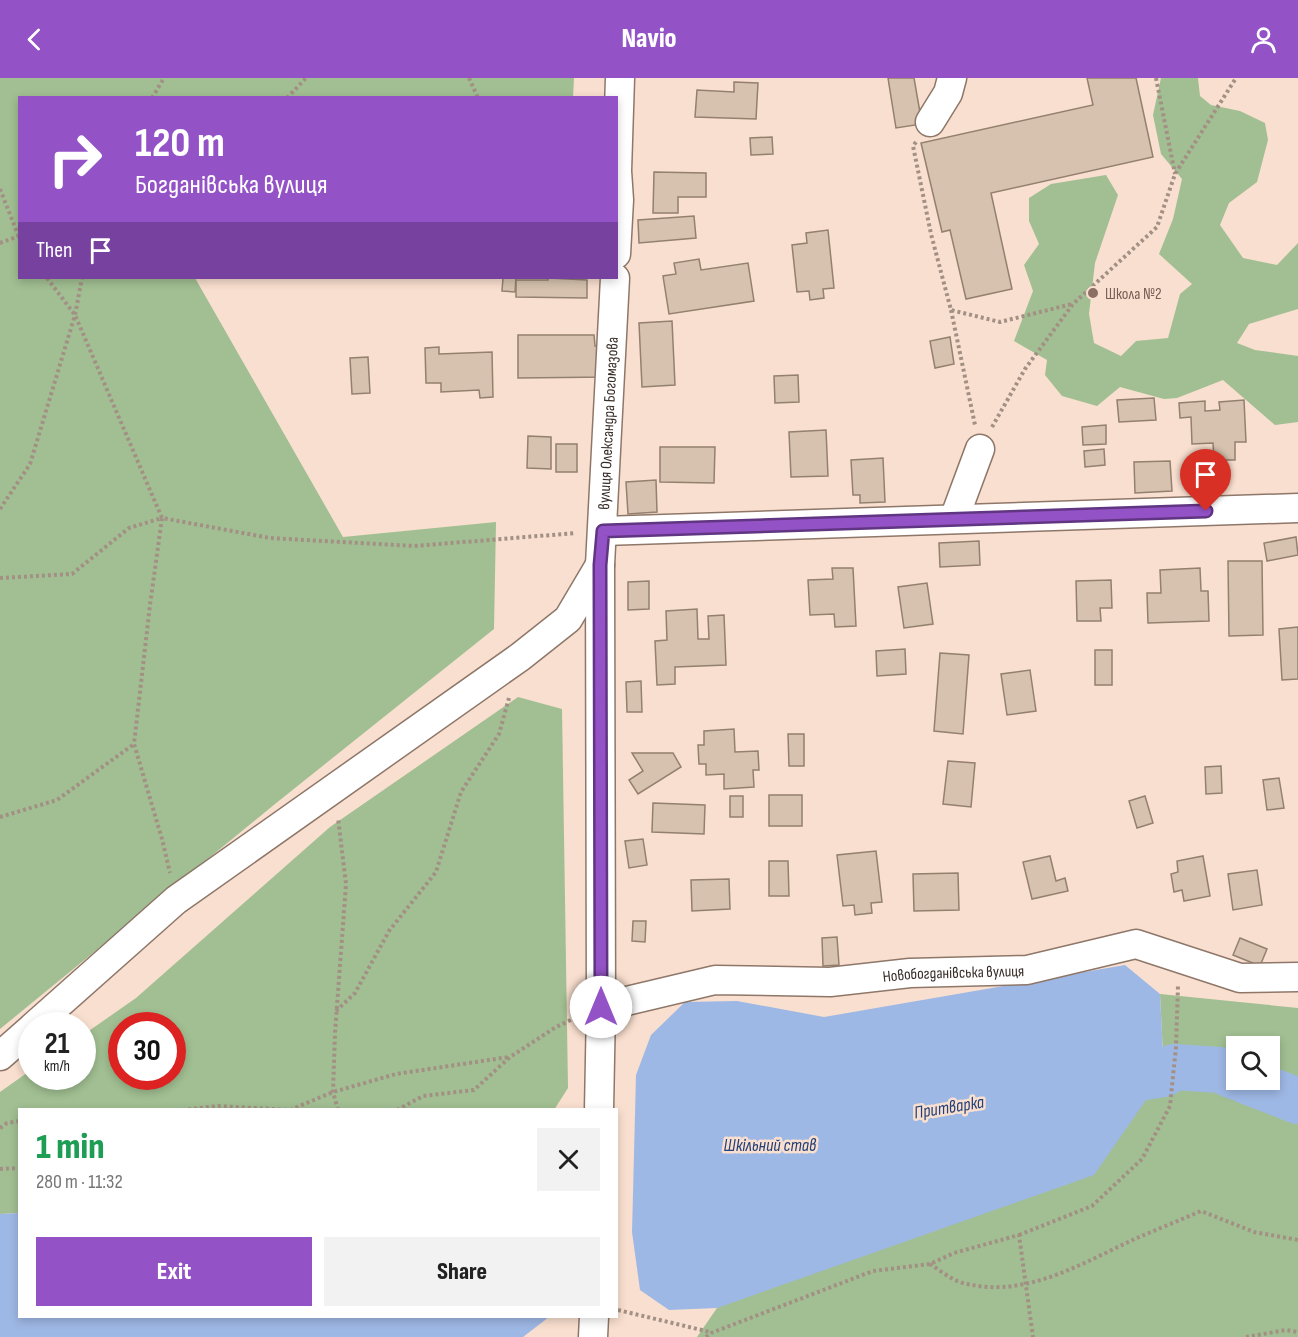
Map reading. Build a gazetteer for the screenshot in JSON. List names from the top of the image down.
{
  "streets": {
    "street": ["вулиця Олександра Богомазова", "Новобогданівська вулиця"]
  },
  "crossings": [
    ["вулиця Олександра Богомазова", "Новобогданівська вулиця"]
  ],
  "water": ["Притварка", "Шкільний став"],
  "places": ["Школа №2"],
  "page": {
    "header": "Navio",
    "turn": ["120 m", "Богданівська вулиця"],
    "then": "Then",
    "speed": "21 km/h",
    "limit": "30",
    "heading": ["1 min", "280 m · 11:32"],
    "buttons": ["Exit", "Share"]
  }
}
